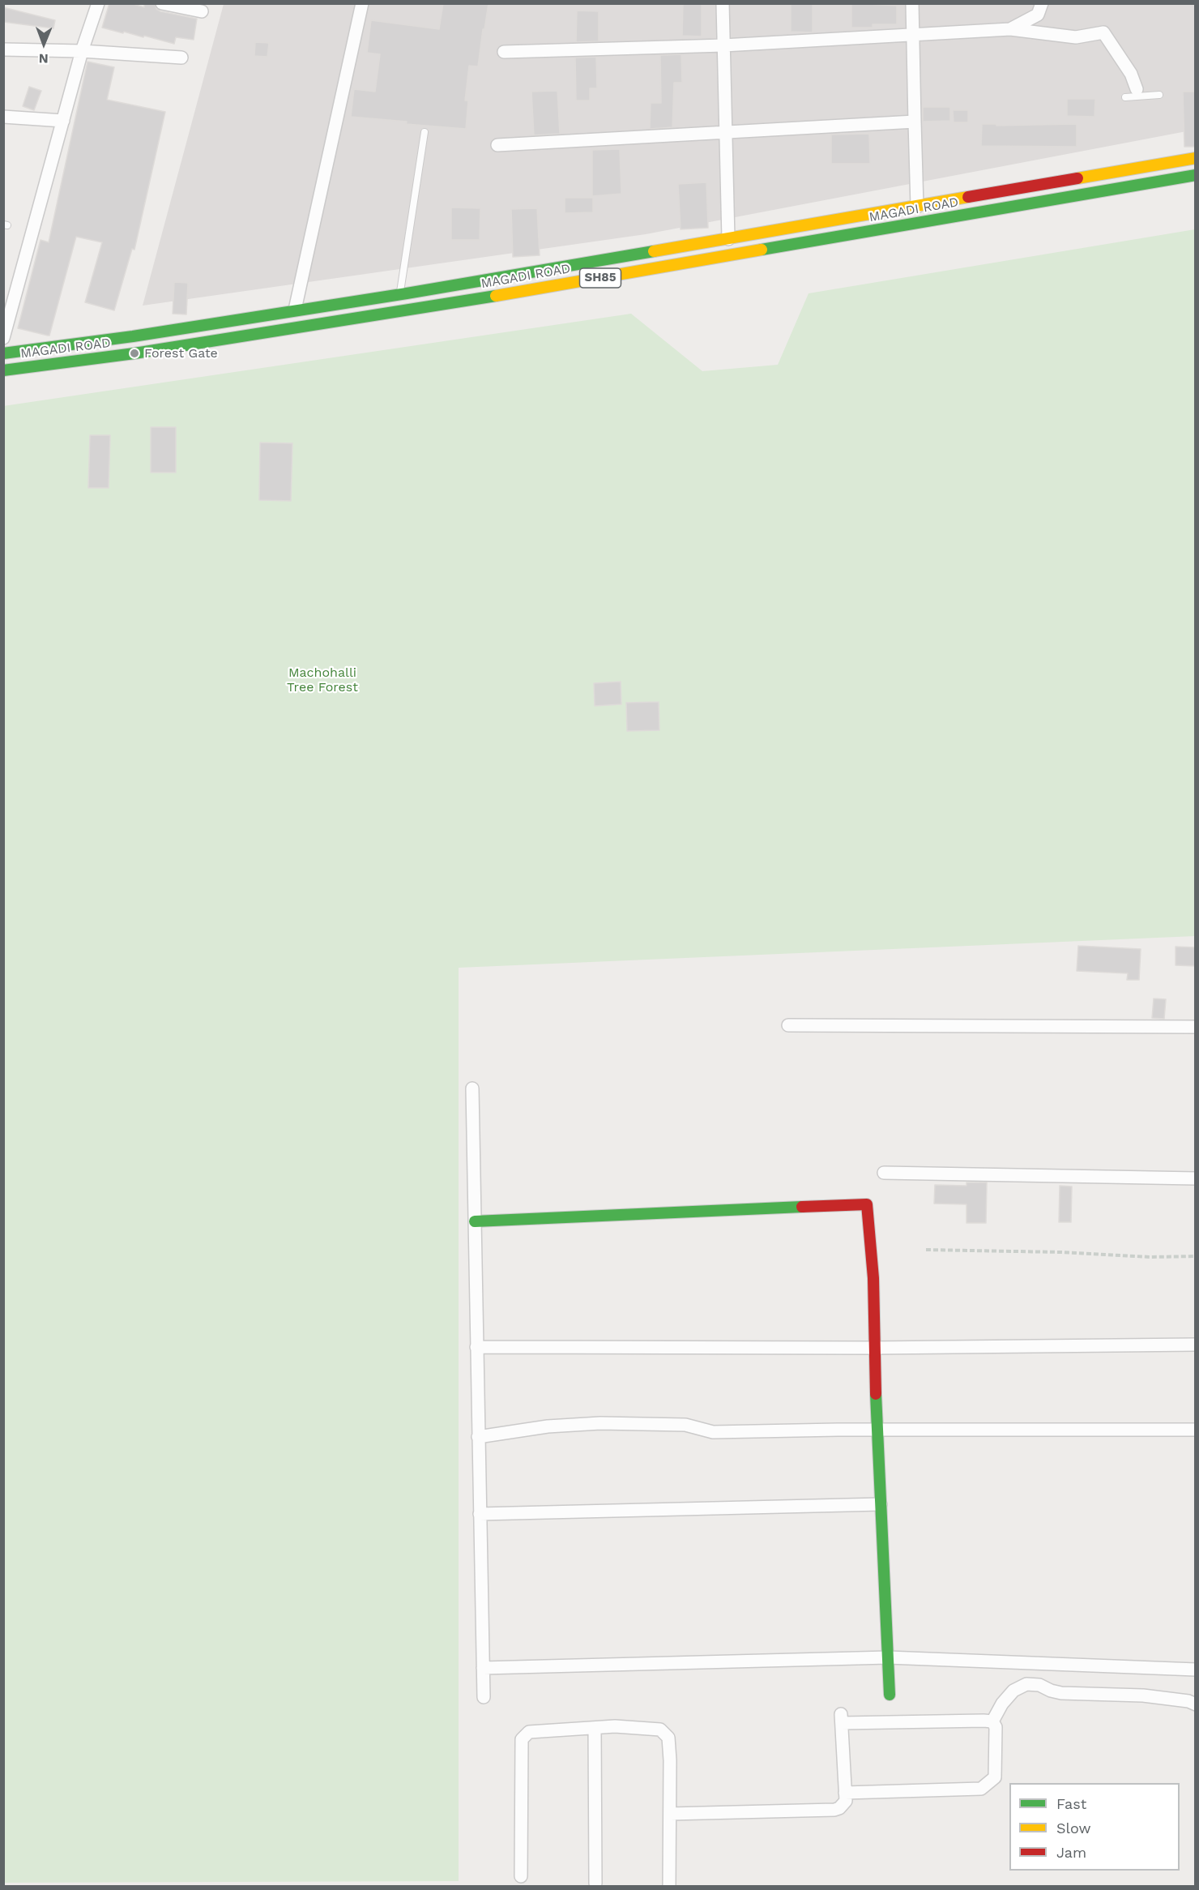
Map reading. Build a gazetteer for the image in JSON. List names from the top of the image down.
{
  "streets": {
    "main road": ["MAGADI ROAD", "SH85"]
  },
  "parks": ["Machohalli Tree Forest"],
  "places": ["Forest Gate"],
  "legend": ["Fast", "Slow", "Jam"],
  "north": "bottom"
}
